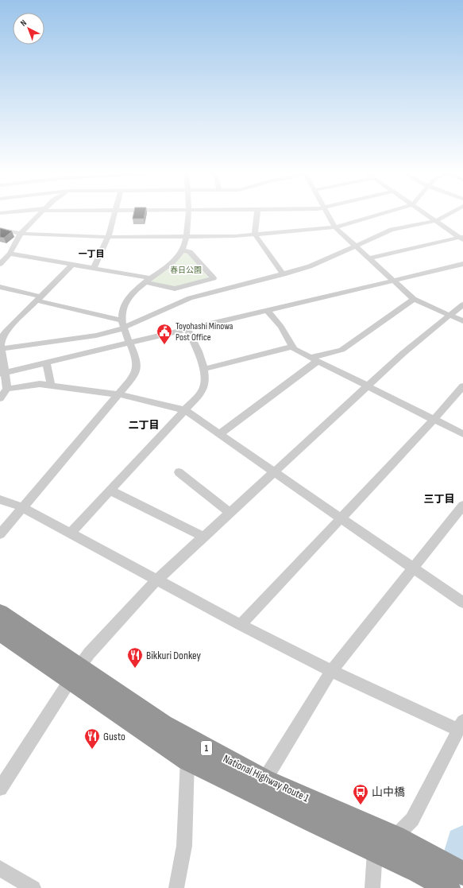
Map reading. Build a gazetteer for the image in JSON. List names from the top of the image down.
{
  "streets": {
    "highway": ["1", "National Highway Route 1"]
  },
  "districts": ["一丁目", "二丁目", "三丁目"],
  "parks": ["春日公園"],
  "places": {
    "public building": ["Toyohashi Minowa Post Office"],
    "restaurant": ["Bikkuri Donkey", "Gusto"],
    "bus stop": ["山中橋"]
  },
  "north": "top left"
}
